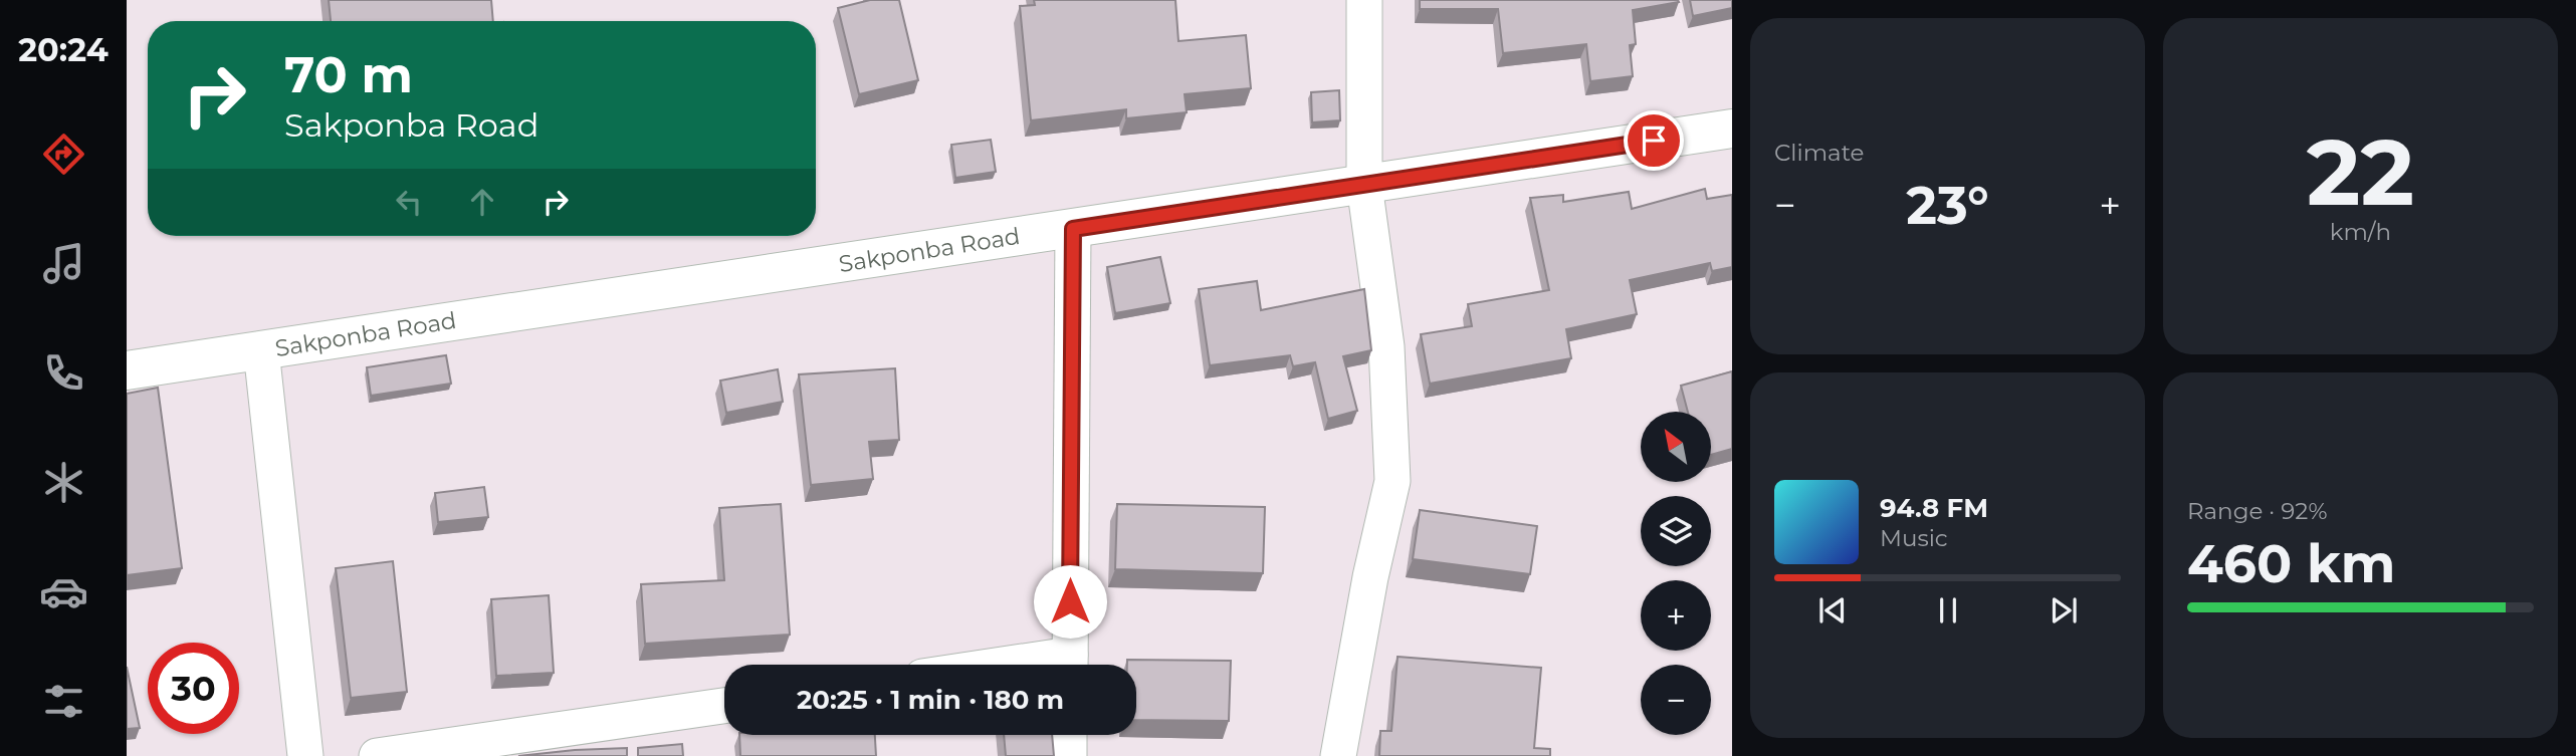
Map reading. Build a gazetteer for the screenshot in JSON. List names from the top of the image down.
{
  "streets": {
    "main road": ["Sakponba Road"]
  },
  "north": "top left",
  "page": {
    "tabs": "20:24",
    "tile": [
      "Climate",
      ["22", "km/h"],
      ["Range · 92%", "460 km"]
    ],
    "turn": ["70 m", "Sakponba Road"],
    "heat": ["−", "23°", "+"],
    "map_buttons": ["+", "−"],
    "song": ["94.8 FM", "Music"],
    "limit": "30",
    "trip": "20:25 · 1 min · 180 m"
  }
}
